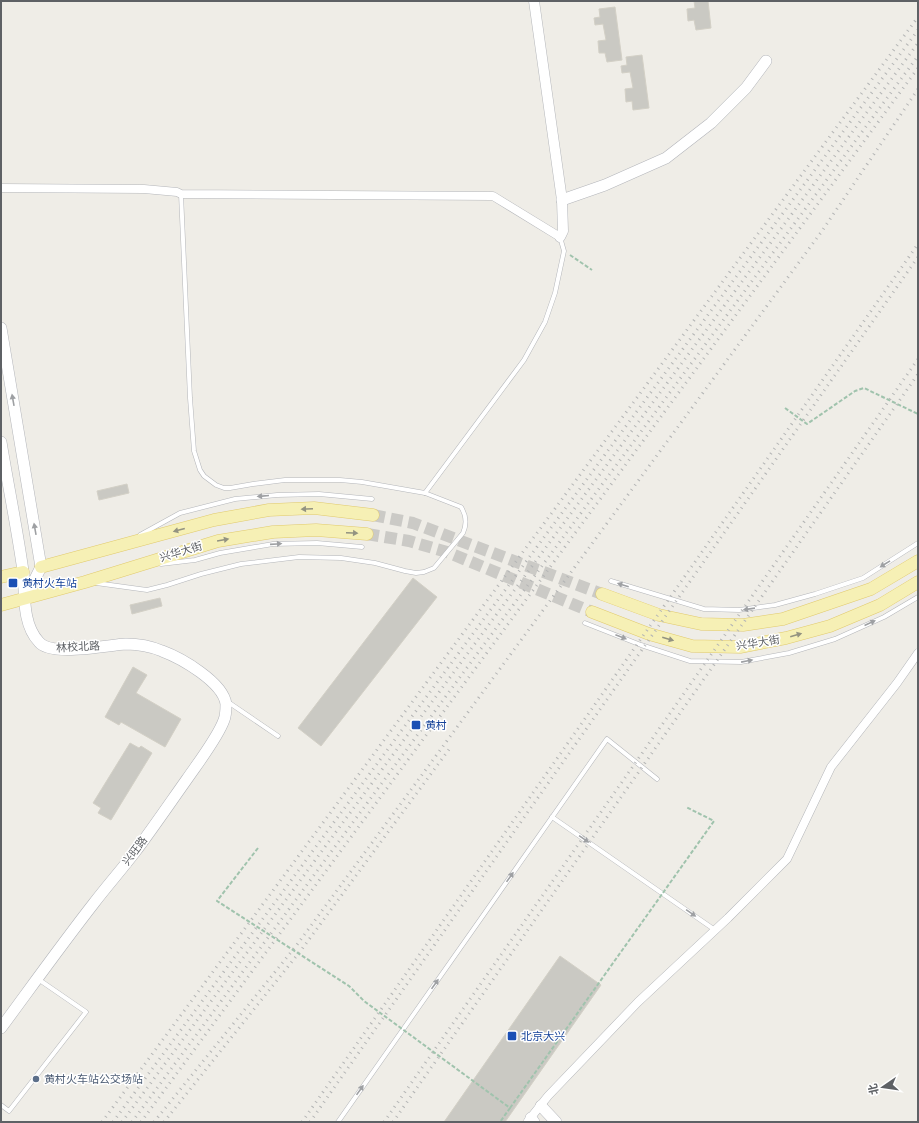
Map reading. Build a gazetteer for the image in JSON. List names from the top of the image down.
{
  "streets": {
    "main road": ["兴华大街", "林校北路", "兴旺路"]
  },
  "crossings": [
    ["兴华大街", "林校北路"],
    ["林校北路", "兴旺路"]
  ],
  "places": {
    "transit": ["黄村火车站", "黄村", "北京大兴"],
    "other": ["黄村火车站公交场站"]
  },
  "north": "left"
}
